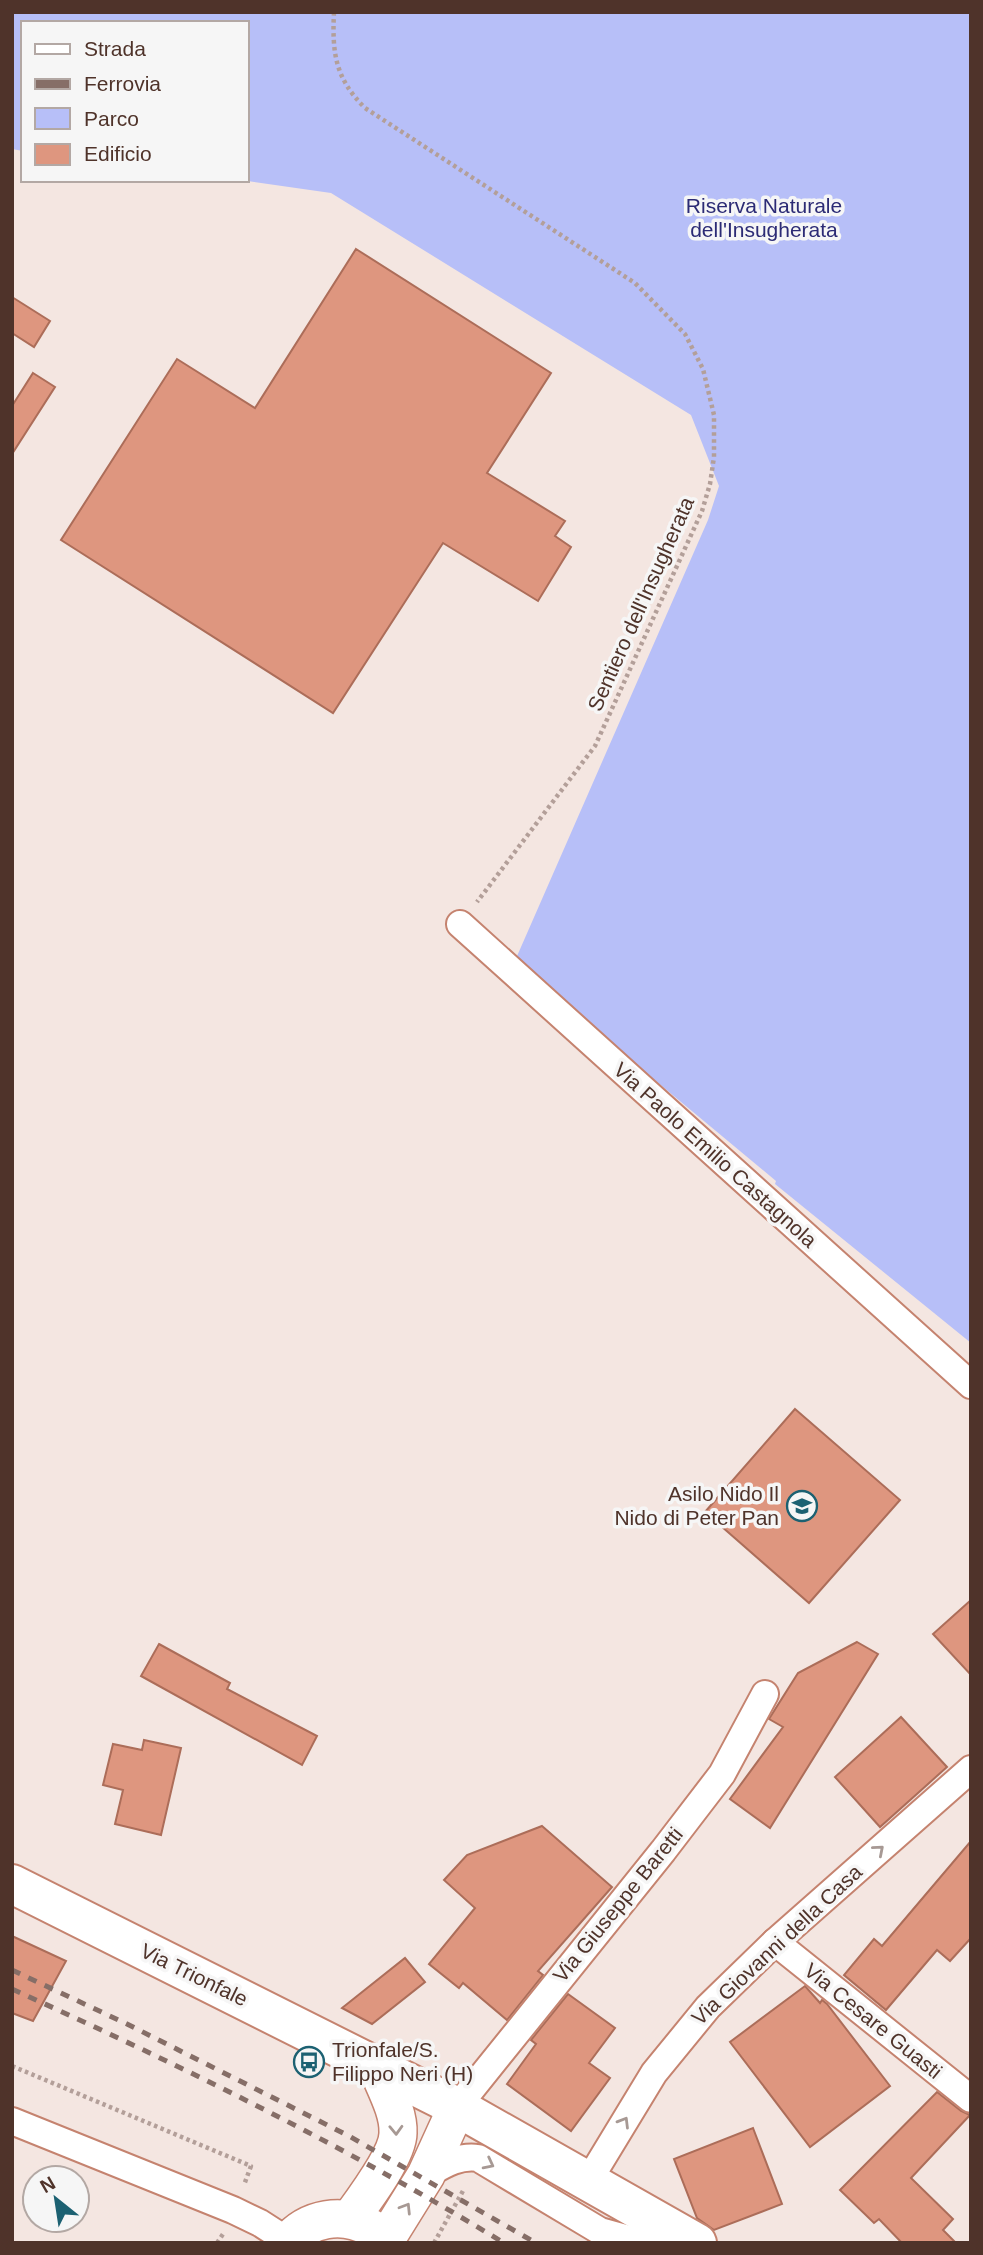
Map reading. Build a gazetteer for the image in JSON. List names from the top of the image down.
{
  "streets": {
    "main road": ["Via Trionfale"],
    "street": [
      "Via Paolo Emilio Castagnola",
      "Via Giuseppe Baretti",
      "Via Giovanni della Casa",
      "Via Cesare Guasti"
    ],
    "path": ["Sentiero dell'Insugherata"]
  },
  "crossings": [
    ["Sentiero dell'Insugherata", "Via Paolo Emilio Castagnola"],
    ["Via Giuseppe Baretti", "Via Trionfale"],
    ["Via Giovanni della Casa", "Via Trionfale"],
    ["Via Giovanni della Casa", "Via Cesare Guasti"]
  ],
  "one_way": ["Via Giovanni della Casa"],
  "parks": ["Riserva Naturale dell'Insugherata"],
  "places": {
    "school or university": ["Asilo Nido Il Nido di Peter Pan"],
    "bus stop": ["Trionfale/S. Filippo Neri (H)"]
  },
  "legend": [
    "Strada",
    "Ferrovia",
    "Parco",
    "Edificio"
  ],
  "north": "top left"
}
